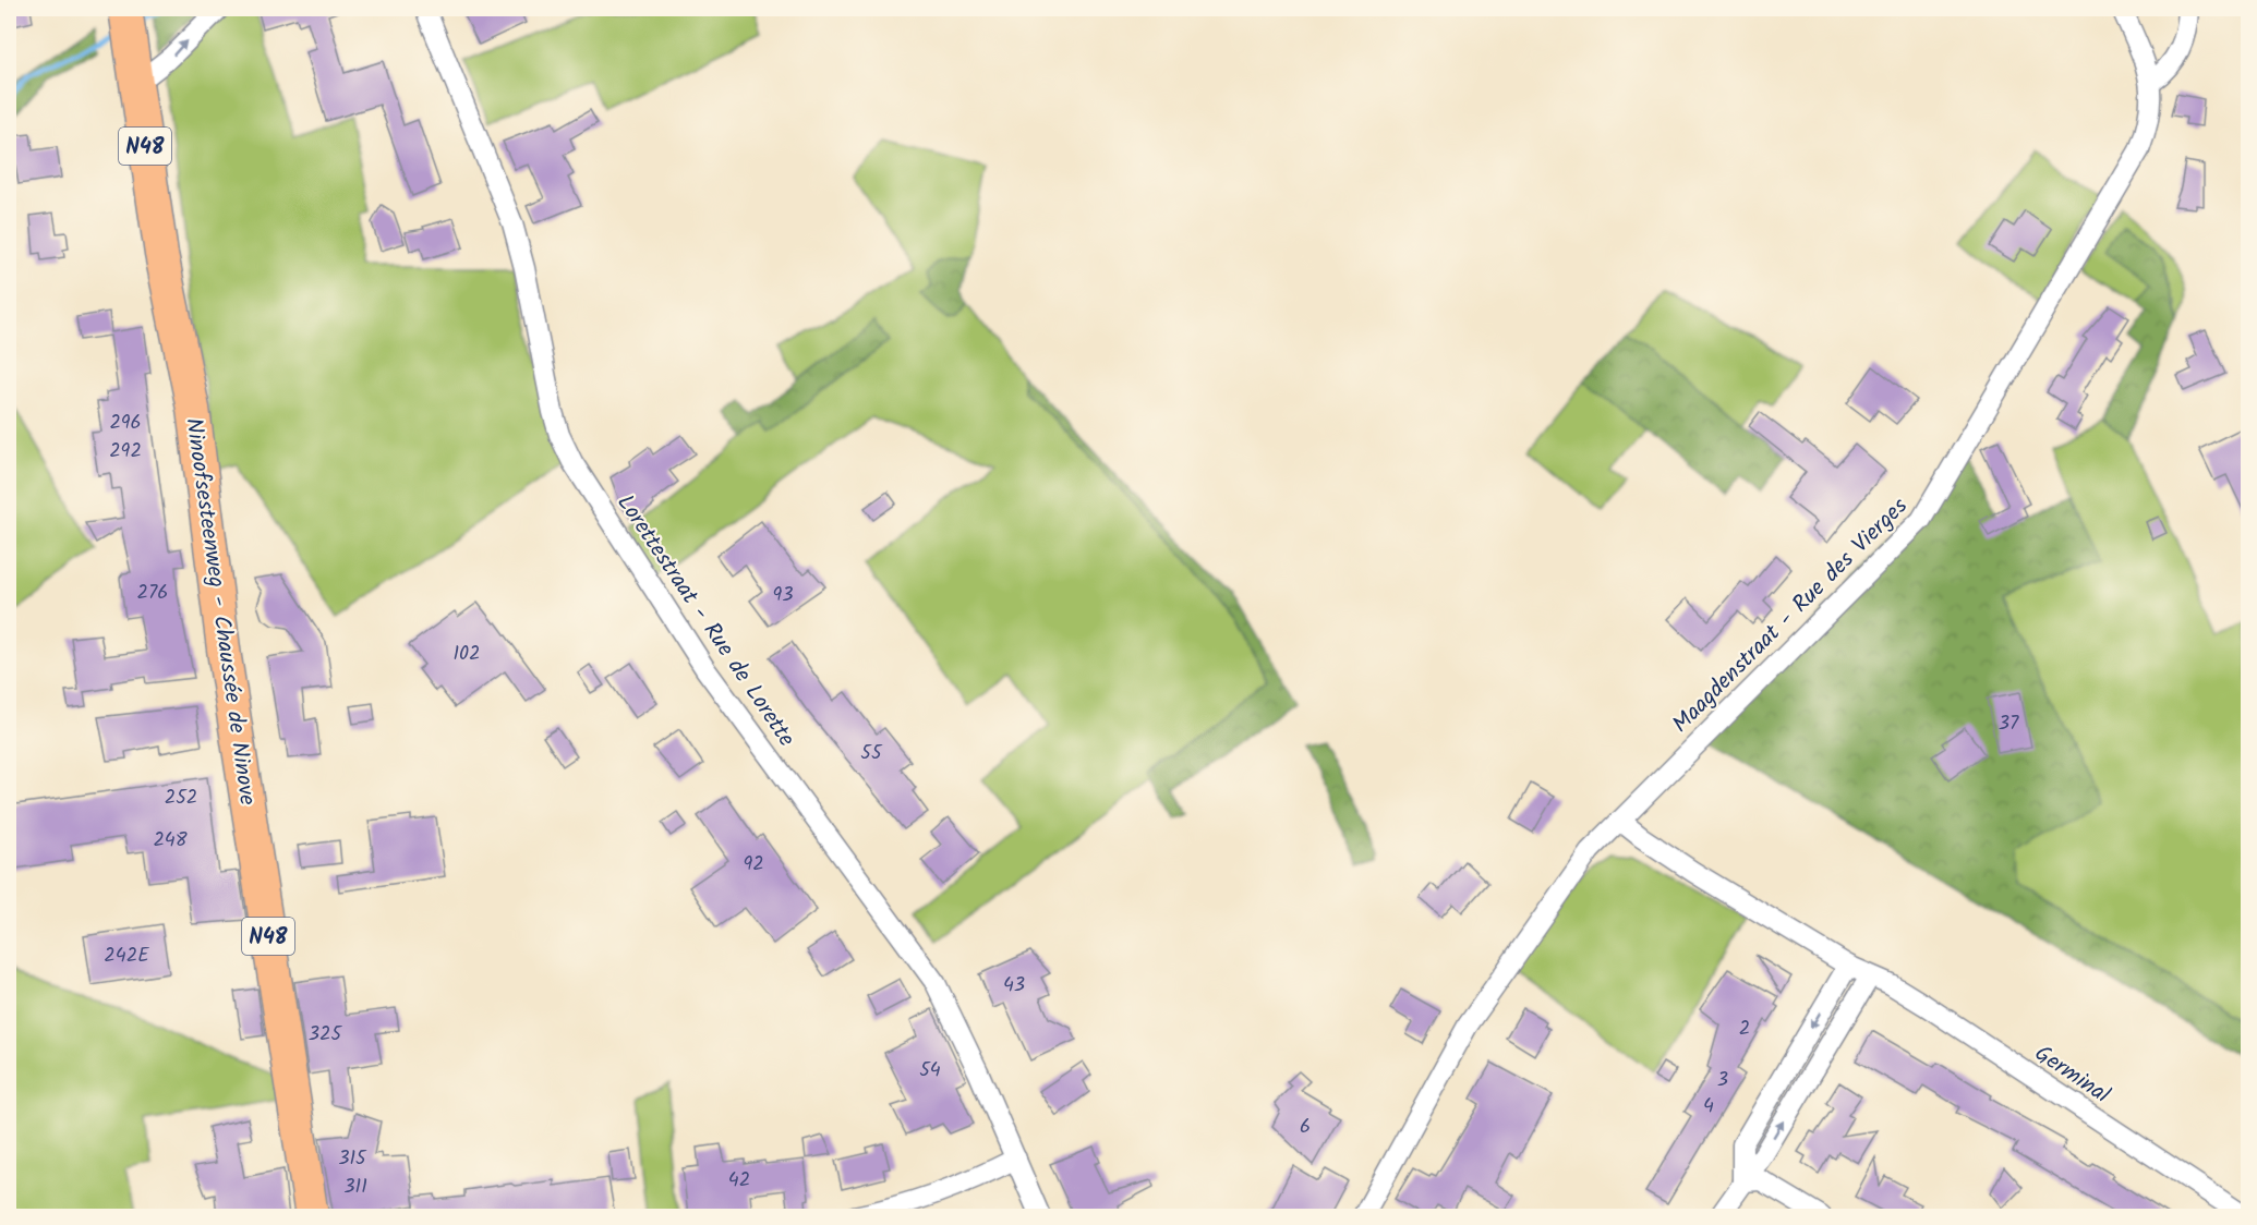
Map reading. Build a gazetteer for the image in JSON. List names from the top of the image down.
{
  "streets": {
    "main road": ["N48", "Ninoofsesteenweg - Chaussée de Ninove"],
    "street": ["Maagdenstraat - Rue des Vierges", "Lorettestraat - Rue de Lorette", "Germinal"]
  },
  "crossings": [
    ["Maagdenstraat - Rue des Vierges", "Germinal"]
  ],
  "house_numbers": [
    "296",
    "292",
    "276",
    "93",
    "102",
    "37",
    "55",
    "252",
    "248",
    "92",
    "242E",
    "43",
    "2",
    "325",
    "54",
    "3",
    "4",
    "6",
    "315",
    "42",
    "311"
  ]
}
